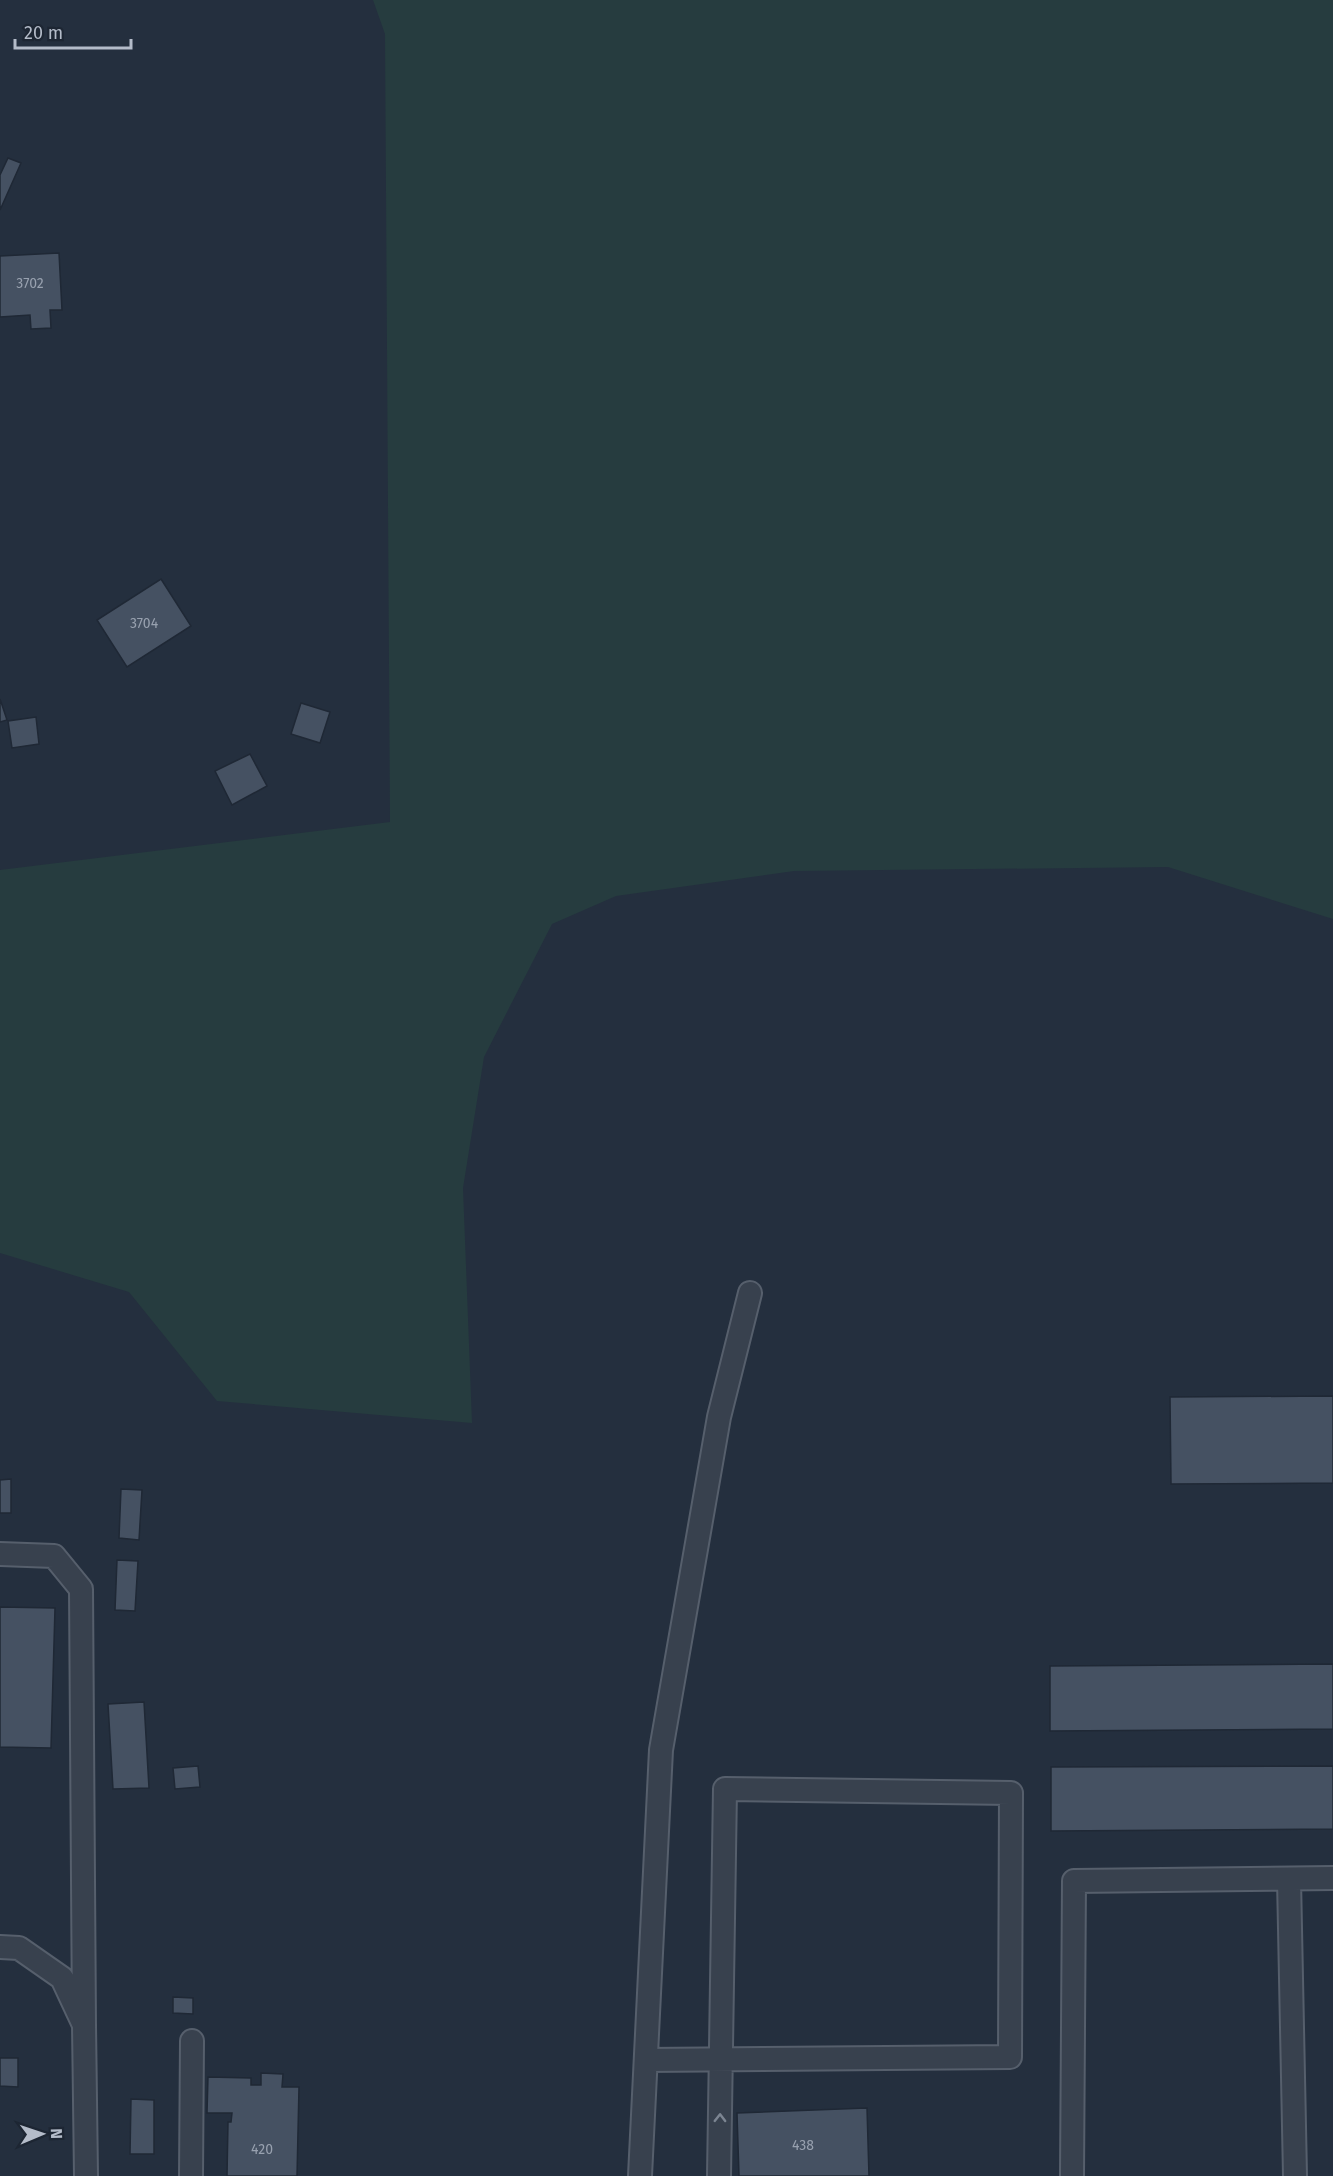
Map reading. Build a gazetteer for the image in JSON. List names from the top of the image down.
{
  "house_numbers": [
    "3702",
    "3704",
    "438",
    "420"
  ],
  "scale_bar": "20 m",
  "north": "right"
}
